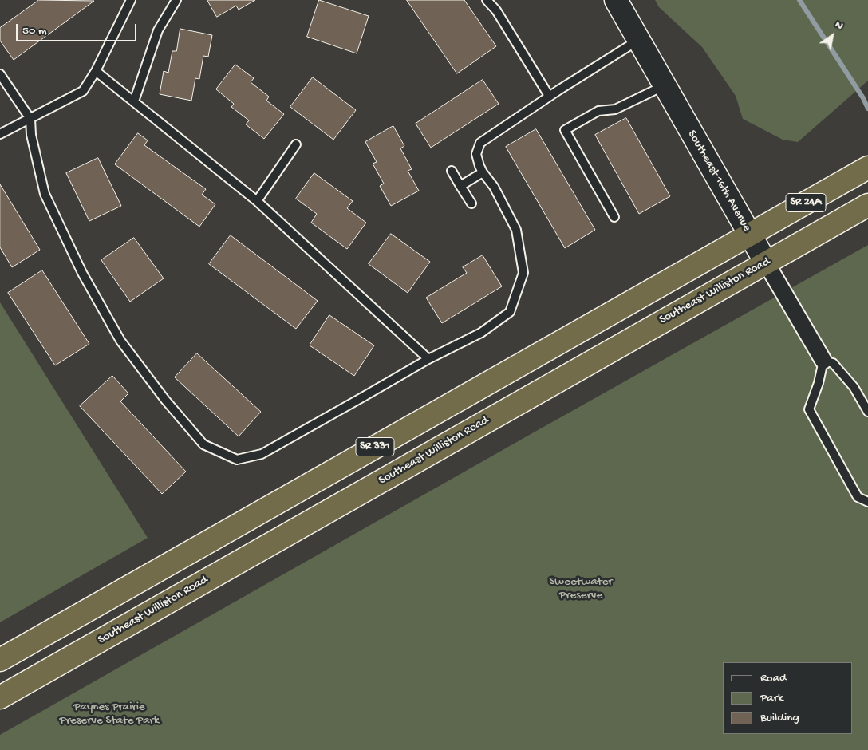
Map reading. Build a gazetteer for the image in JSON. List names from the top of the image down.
{
  "streets": {
    "highway": ["SR 24A", "Southeast Williston Road", "SR 331"],
    "main road": ["Southeast 16th Avenue"]
  },
  "crossings": [
    ["Southeast 16th Avenue", "SR 24A"],
    ["Southeast 16th Avenue", "Southeast Williston Road"],
    ["Southeast 16th Avenue", "SR 331"],
    ["SR 24A", "SR 331"]
  ],
  "parks": ["Sweetwater Preserve", "Paynes Prairie Preserve State Park"],
  "legend": ["Road", "Park", "Building"],
  "scale_bar": "50 m",
  "north": "top right"
}
